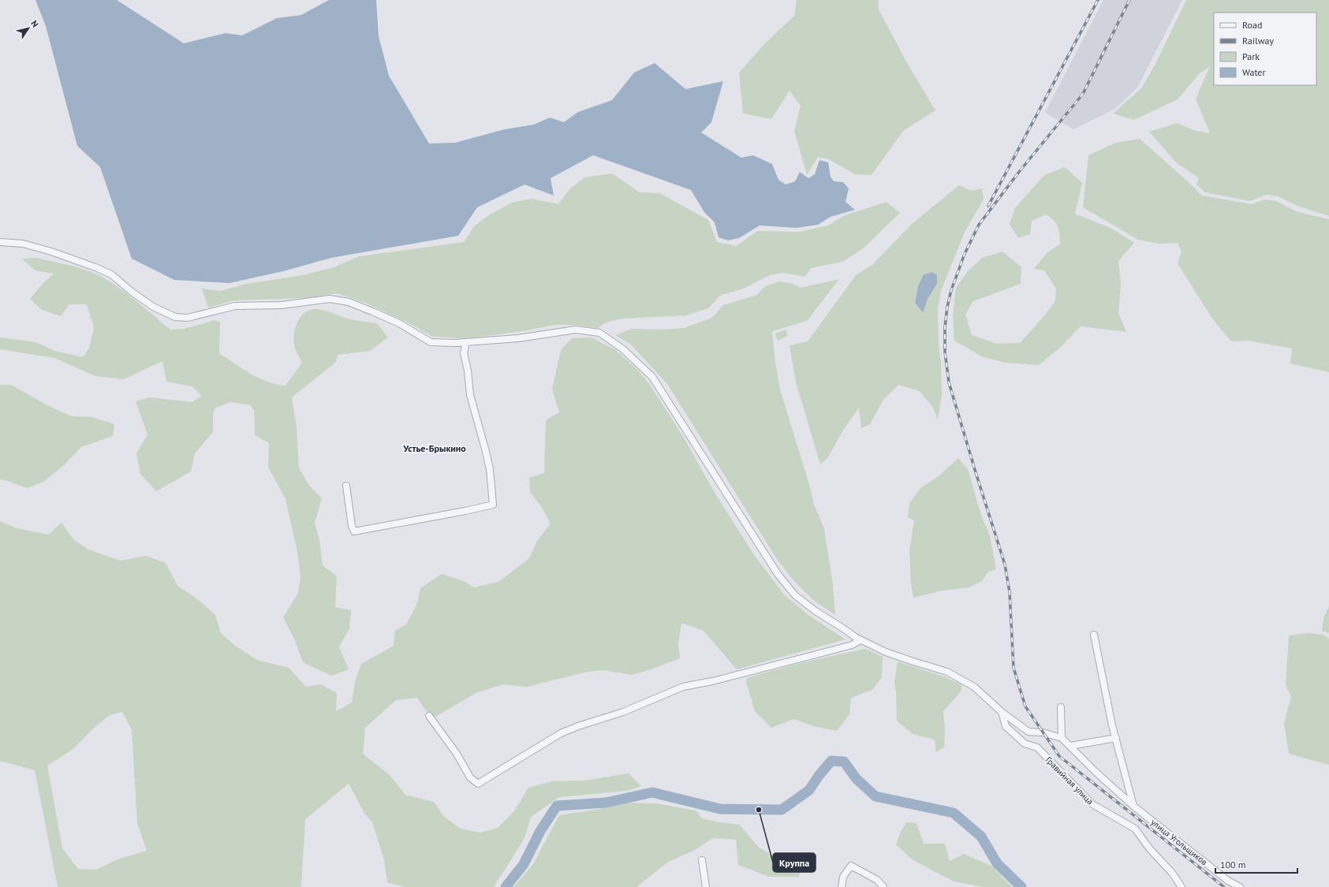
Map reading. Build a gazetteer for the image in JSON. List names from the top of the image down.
{
  "streets": {
    "street": ["Гравийная улица", "улица Угольщиков"]
  },
  "districts": ["Устье-Брыкино"],
  "places": ["Круппа"],
  "legend": [
    "Road",
    "Railway",
    "Park",
    "Water"
  ],
  "scale_bar": "100 m",
  "north": "top right"
}
